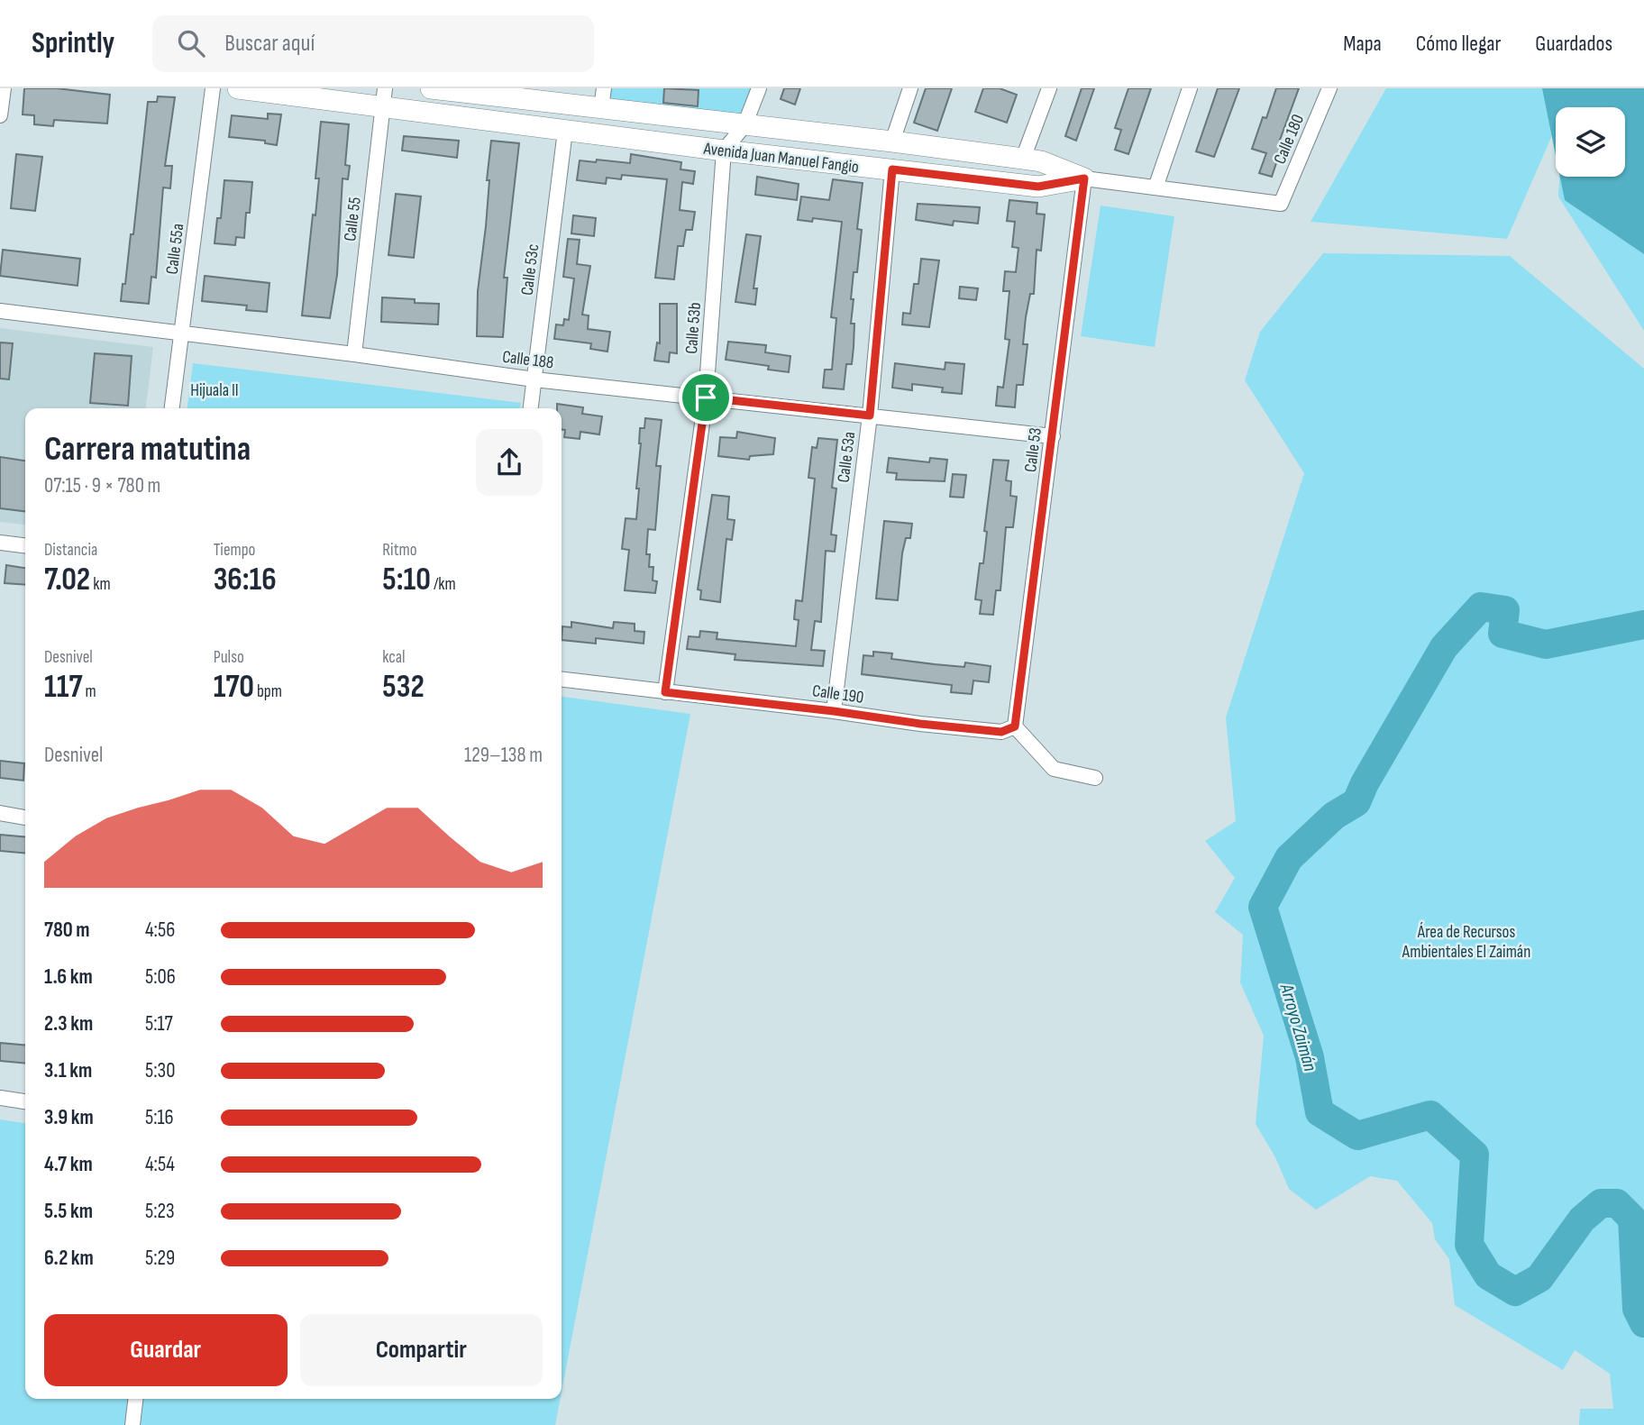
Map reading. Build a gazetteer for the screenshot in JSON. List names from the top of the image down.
{
  "streets": {
    "main road": ["Avenida Juan Manuel Fangio"],
    "street": [
      "Calle 180",
      "Calle 55",
      "Calle 55a",
      "Calle 53c",
      "Calle 53b",
      "Calle 188",
      "Calle 53",
      "Calle 53a",
      "Calle 190"
    ]
  },
  "crossings": [
    ["Avenida Juan Manuel Fangio", "Calle 55"],
    ["Avenida Juan Manuel Fangio", "Calle 53c"],
    ["Avenida Juan Manuel Fangio", "Calle 53b"],
    ["Avenida Juan Manuel Fangio", "Calle 53"],
    ["Avenida Juan Manuel Fangio", "Calle 53a"],
    ["Calle 55", "Calle 188"],
    ["Calle 55a", "Calle 188"],
    ["Calle 53c", "Calle 188"],
    ["Calle 53b", "Calle 188"],
    ["Calle 53b", "Calle 190"],
    ["Calle 188", "Calle 53"],
    ["Calle 188", "Calle 53a"],
    ["Calle 53", "Calle 190"],
    ["Calle 53a", "Calle 190"]
  ],
  "water": ["Arroyo Zaimán"],
  "parks": ["Hijuala II", "Área de Recursos Ambientales El Zaimán"],
  "page": {
    "header": "Sprintly",
    "search": "Buscar aquí",
    "nav": ["Mapa", "Cómo llegar", "Guardados"],
    "heading": ["Carrera matutina", "07:15 · 9 × 780 m"],
    "stats": [
      ["Distancia", "7.02 km"],
      ["Tiempo", "36:16"],
      ["Ritmo", "5:10 /km"],
      ["Desnivel", "117 m"],
      ["Pulso", "170 bpm"],
      ["kcal", "532"]
    ],
    "chart": ["Desnivel", "129–138 m"],
    "list": [
      {
        "name": "780 m",
        "note": "4:56"
      },
      {
        "name": "1.6 km",
        "note": "5:06"
      },
      {
        "name": "2.3 km",
        "note": "5:17"
      },
      {
        "name": "3.1 km",
        "note": "5:30"
      },
      {
        "name": "3.9 km",
        "note": "5:16"
      },
      {
        "name": "4.7 km",
        "note": "4:54"
      },
      {
        "name": "5.5 km",
        "note": "5:23"
      },
      {
        "name": "6.2 km",
        "note": "5:29"
      }
    ],
    "buttons": ["Guardar", "Compartir"]
  }
}
